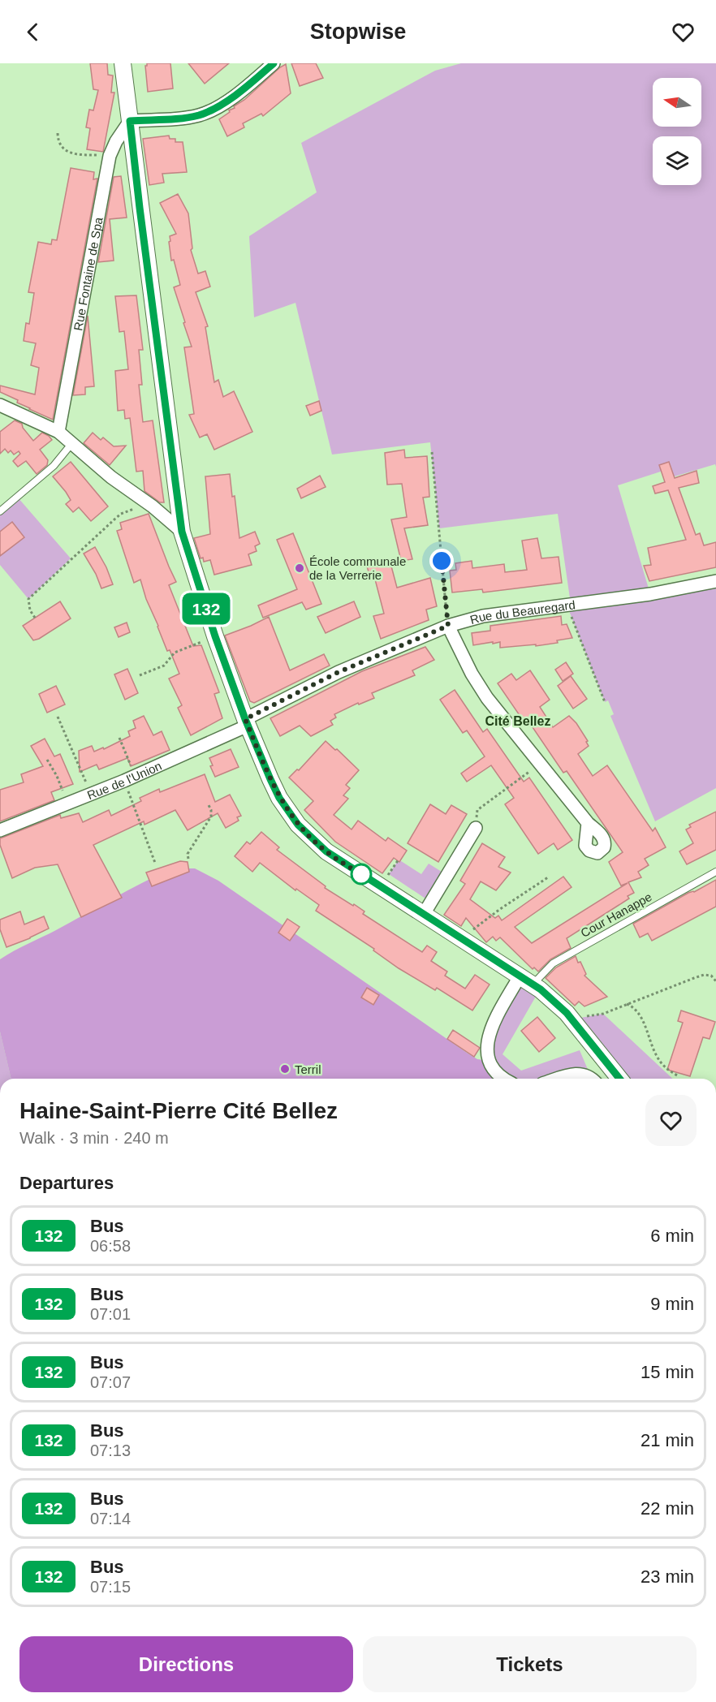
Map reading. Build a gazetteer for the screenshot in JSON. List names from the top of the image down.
{
  "streets": {
    "street": ["Rue Fontaine de Spa", "Rue du Beauregard", "Rue de l'Union"],
    "lane": ["Cour Hanappe"]
  },
  "crossings": [
    ["Rue du Beauregard", "Rue de l'Union"]
  ],
  "districts": ["Cité Bellez"],
  "places": ["École communale de la Verrerie", "Terril"],
  "lines": ["bus line 132"],
  "north": "left",
  "page": {
    "header": "Stopwise",
    "on_map": "132",
    "heading": [
      ["Haine-Saint-Pierre Cité Bellez", "Walk · 3 min · 240 m"],
      "Departures"
    ],
    "list": [
      {
        "mark": "132",
        "name": "Bus",
        "note": "06:58",
        "value": "6 min"
      },
      {
        "mark": "132",
        "name": "Bus",
        "note": "07:01",
        "value": "9 min"
      },
      {
        "mark": "132",
        "name": "Bus",
        "note": "07:07",
        "value": "15 min"
      },
      {
        "mark": "132",
        "name": "Bus",
        "note": "07:13",
        "value": "21 min"
      },
      {
        "mark": "132",
        "name": "Bus",
        "note": "07:14",
        "value": "22 min"
      },
      {
        "mark": "132",
        "name": "Bus",
        "note": "07:15",
        "value": "23 min"
      }
    ],
    "buttons": ["Directions", "Tickets"]
  }
}
